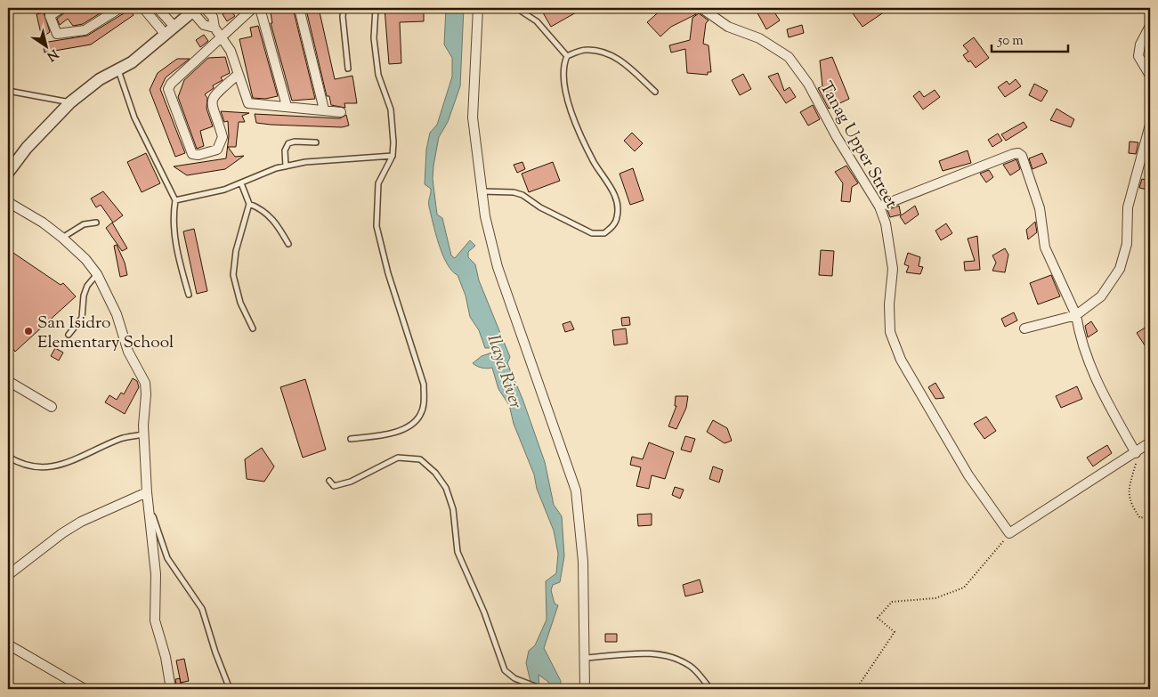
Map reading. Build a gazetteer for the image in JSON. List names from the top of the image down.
{
  "streets": {
    "street": ["Tanag Upper Street"]
  },
  "water": ["Ilaya River"],
  "places": ["San Isidro Elementary School"],
  "scale_bar": "50 m",
  "north": "bottom right"
}
